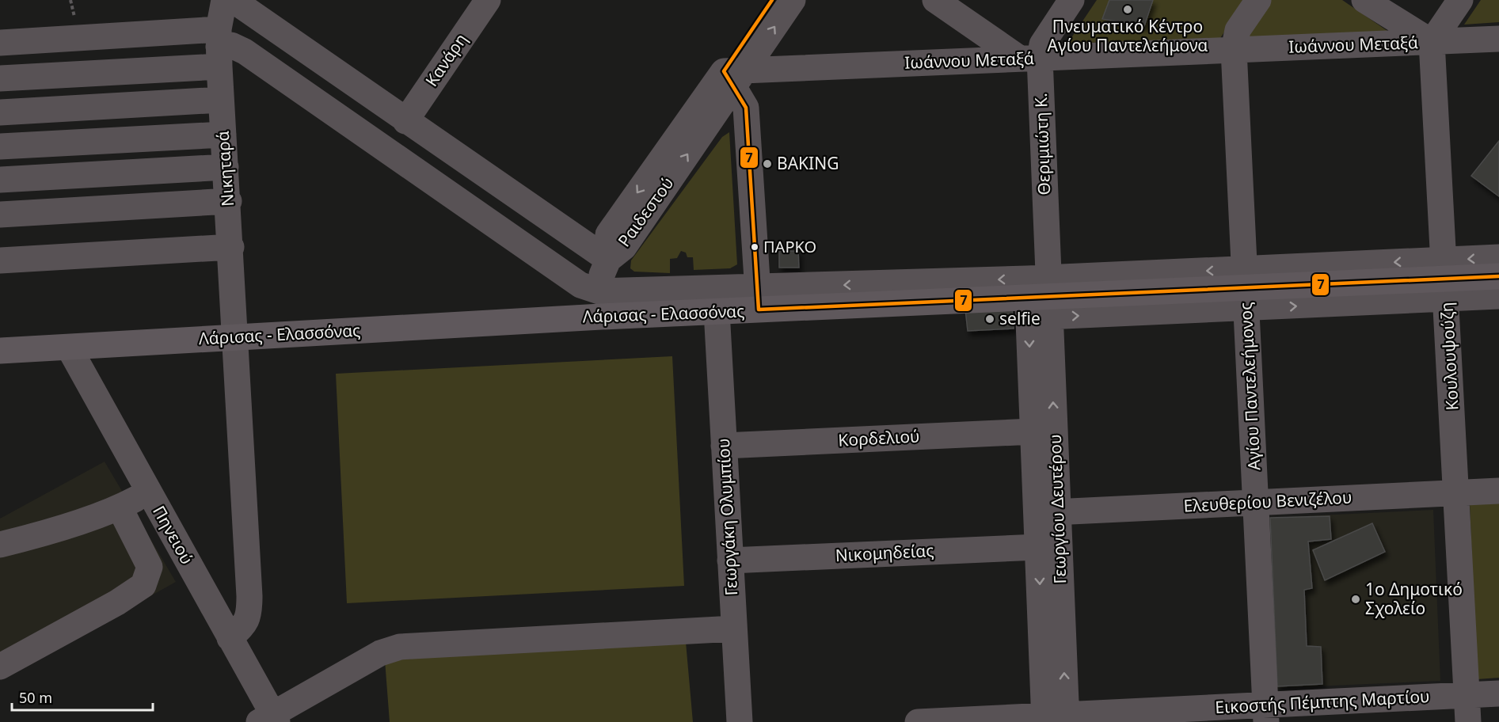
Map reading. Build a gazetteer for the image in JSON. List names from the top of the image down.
{
  "streets": {
    "highway": ["Λάρισας - Ελασσόνας"],
    "street": [
      "Ιωάννου Μεταξά",
      "Κανάρη",
      "Θεριμιώτη Κ.",
      "Νικηταρά",
      "Ραιδεστού",
      "Κουλουψούζη",
      "Αγίου Παντελεήμονος",
      "Κορδελιού",
      "Ελευθερίου Βενιζέλου",
      "Γεωργίου Δευτέρου",
      "Γεωργάκη Ολυμπίου",
      "Πηνειού",
      "Νικομηδείας",
      "Εικοστής Πέμπτης Μαρτίου"
    ]
  },
  "crossings": [
    ["Ιωάννου Μεταξά", "Θεριμιώτη Κ."],
    ["Ιωάννου Μεταξά", "Ραιδεστού"],
    ["Ιωάννου Μεταξά", "Κουλουψούζη"],
    ["Ιωάννου Μεταξά", "Αγίου Παντελεήμονος"],
    ["Θεριμιώτη Κ.", "Λάρισας - Ελασσόνας"],
    ["Θεριμιώτη Κ.", "Γεωργίου Δευτέρου"],
    ["Νικηταρά", "Λάρισας - Ελασσόνας"],
    ["Νικηταρά", "Πηνειού"],
    ["Λάρισας - Ελασσόνας", "Κουλουψούζη"],
    ["Λάρισας - Ελασσόνας", "Αγίου Παντελεήμονος"],
    ["Λάρισας - Ελασσόνας", "Γεωργίου Δευτέρου"],
    ["Λάρισας - Ελασσόνας", "Γεωργάκη Ολυμπίου"],
    ["Λάρισας - Ελασσόνας", "Πηνειού"],
    ["Κουλουψούζη", "Ελευθερίου Βενιζέλου"],
    ["Κουλουψούζη", "Εικοστής Πέμπτης Μαρτίου"],
    ["Αγίου Παντελεήμονος", "Ελευθερίου Βενιζέλου"],
    ["Αγίου Παντελεήμονος", "Εικοστής Πέμπτης Μαρτίου"],
    ["Κορδελιού", "Γεωργίου Δευτέρου"],
    ["Κορδελιού", "Γεωργάκη Ολυμπίου"],
    ["Ελευθερίου Βενιζέλου", "Γεωργίου Δευτέρου"],
    ["Γεωργίου Δευτέρου", "Νικομηδείας"],
    ["Γεωργίου Δευτέρου", "Εικοστής Πέμπτης Μαρτίου"],
    ["Γεωργάκη Ολυμπίου", "Νικομηδείας"]
  ],
  "places": [
    "Πνευματικό Κέντρο Αγίου Παντελεήμονα",
    "BAKING",
    "ΠΑΡΚΟ",
    "selfie",
    "1o Δημοτικό Σχολείο"
  ],
  "lines": ["transit line 7"],
  "scale_bar": "50 m"
}
